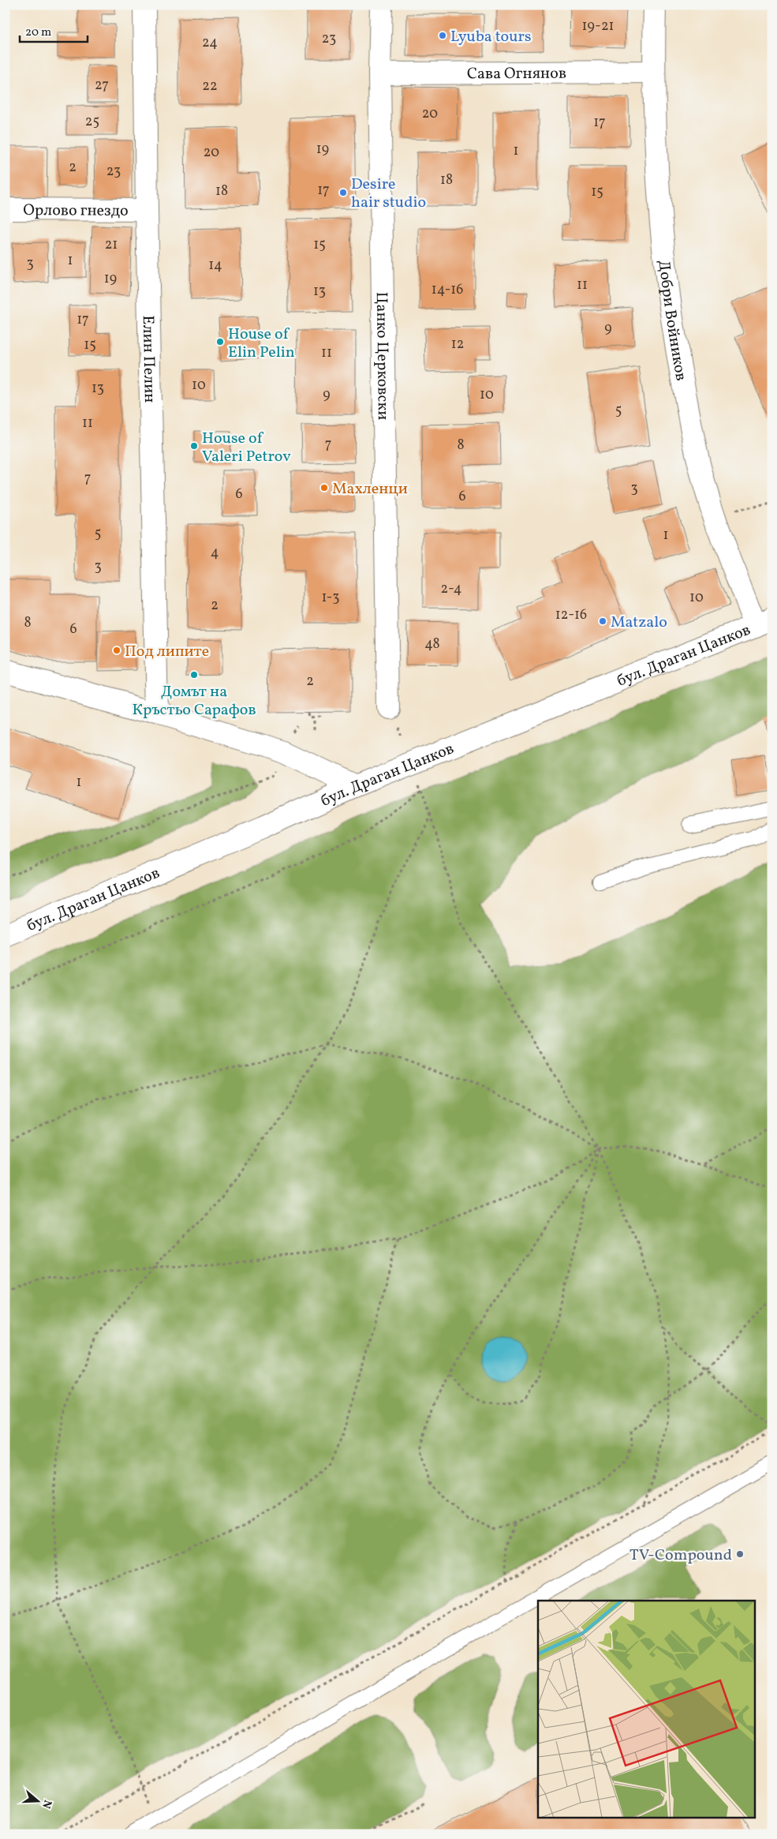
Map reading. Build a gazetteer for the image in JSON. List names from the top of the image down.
{
  "streets": {
    "street": [
      "Сава Огнянов",
      "Орлово гнездо",
      "Добри Войников",
      "Цанко Церковски",
      "Елин Пелин",
      "бул. Драган Цанков"
    ]
  },
  "crossings": [
    ["Сава Огнянов", "Добри Войников"],
    ["Сава Огнянов", "Цанко Церковски"],
    ["Орлово гнездо", "Елин Пелин"],
    ["Добри Войников", "бул. Драган Цанков"]
  ],
  "places": [
    "Lyuba tours",
    "Desire hair studio",
    "House of Elin Pelin",
    "House of Valeri Petrov",
    "Махленци",
    "Matzalo",
    "Под липите",
    "Домът на Кръстьо Сарафов",
    "TV-Compound"
  ],
  "house_numbers": [
    "19-21",
    "23",
    "24",
    "27",
    "22",
    "20",
    "25",
    "17",
    "19",
    "1",
    "20",
    "2",
    "23",
    "18",
    "17",
    "18",
    "15",
    "21",
    "15",
    "1",
    "3",
    "14",
    "19",
    "11",
    "14-16",
    "13",
    "17",
    "9",
    "12",
    "15",
    "11",
    "10",
    "13",
    "9",
    "10",
    "5",
    "11",
    "7",
    "8",
    "7",
    "3",
    "6",
    "6",
    "5",
    "1",
    "4",
    "3",
    "2-4",
    "1-3",
    "10",
    "2",
    "12-16",
    "8",
    "6",
    "48",
    "2",
    "1"
  ],
  "scale_bar": "20 m",
  "north": "right"
}
